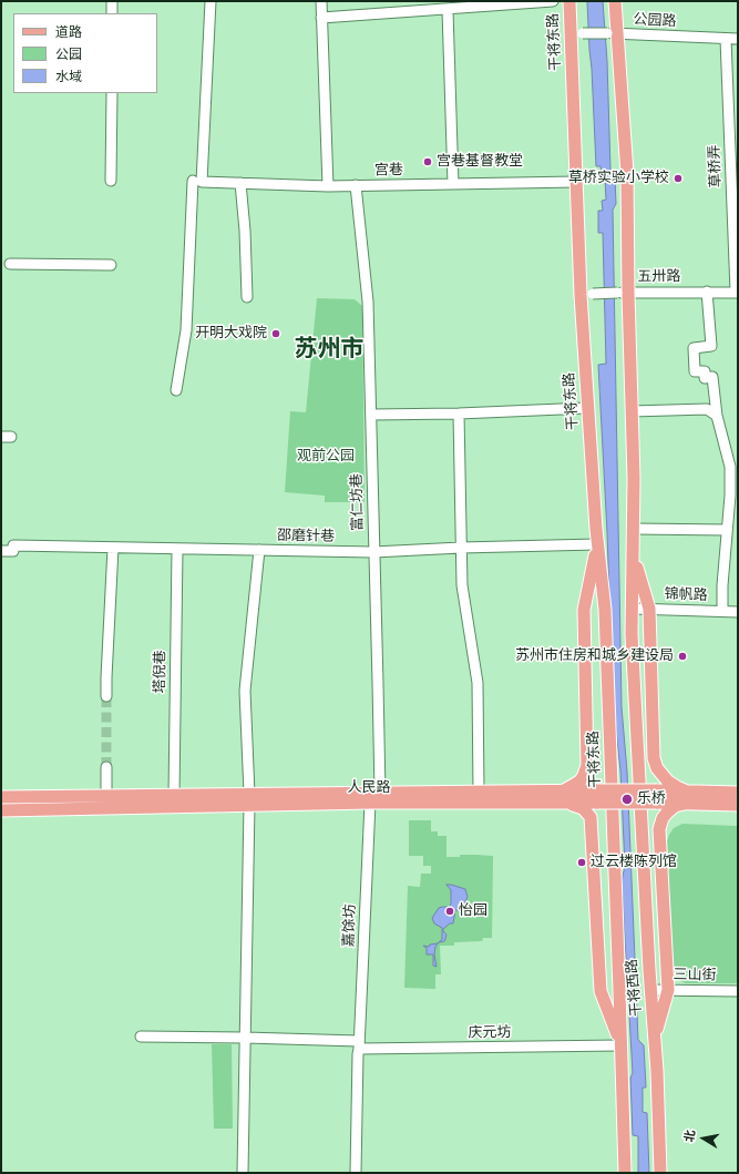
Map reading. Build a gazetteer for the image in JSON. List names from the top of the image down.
{
  "streets": {
    "main road": ["干将东路", "人民路", "干将西路"],
    "street": [
      "公园路",
      "草桥弄",
      "宫巷",
      "五卅路",
      "富仁坊巷",
      "邵磨针巷",
      "锦帆路",
      "塔倪巷",
      "嘉馀坊",
      "三山街",
      "庆元坊"
    ]
  },
  "crossings": [
    ["公园路", "干将东路"],
    ["公园路", "草桥弄"],
    ["干将东路", "宫巷"],
    ["干将东路", "五卅路"],
    ["干将东路", "邵磨针巷"],
    ["干将东路", "干将西路"],
    ["草桥弄", "五卅路"],
    ["宫巷", "富仁坊巷"],
    ["富仁坊巷", "邵磨针巷"],
    ["富仁坊巷", "人民路"],
    ["邵磨针巷", "塔倪巷"],
    ["锦帆路", "干将西路"],
    ["塔倪巷", "人民路"],
    ["人民路", "嘉馀坊"],
    ["嘉馀坊", "庆元坊"],
    ["三山街", "干将西路"],
    ["干将西路", "庆元坊"]
  ],
  "districts": ["苏州市"],
  "parks": ["观前公园"],
  "places": [
    "宫巷基督教堂",
    "草桥实验小学校",
    "开明大戏院",
    "苏州市住房和城乡建设局",
    "乐桥",
    "过云楼陈列馆",
    "怡园"
  ],
  "legend": ["道路", "公园", "水域"],
  "north": "left"
}
